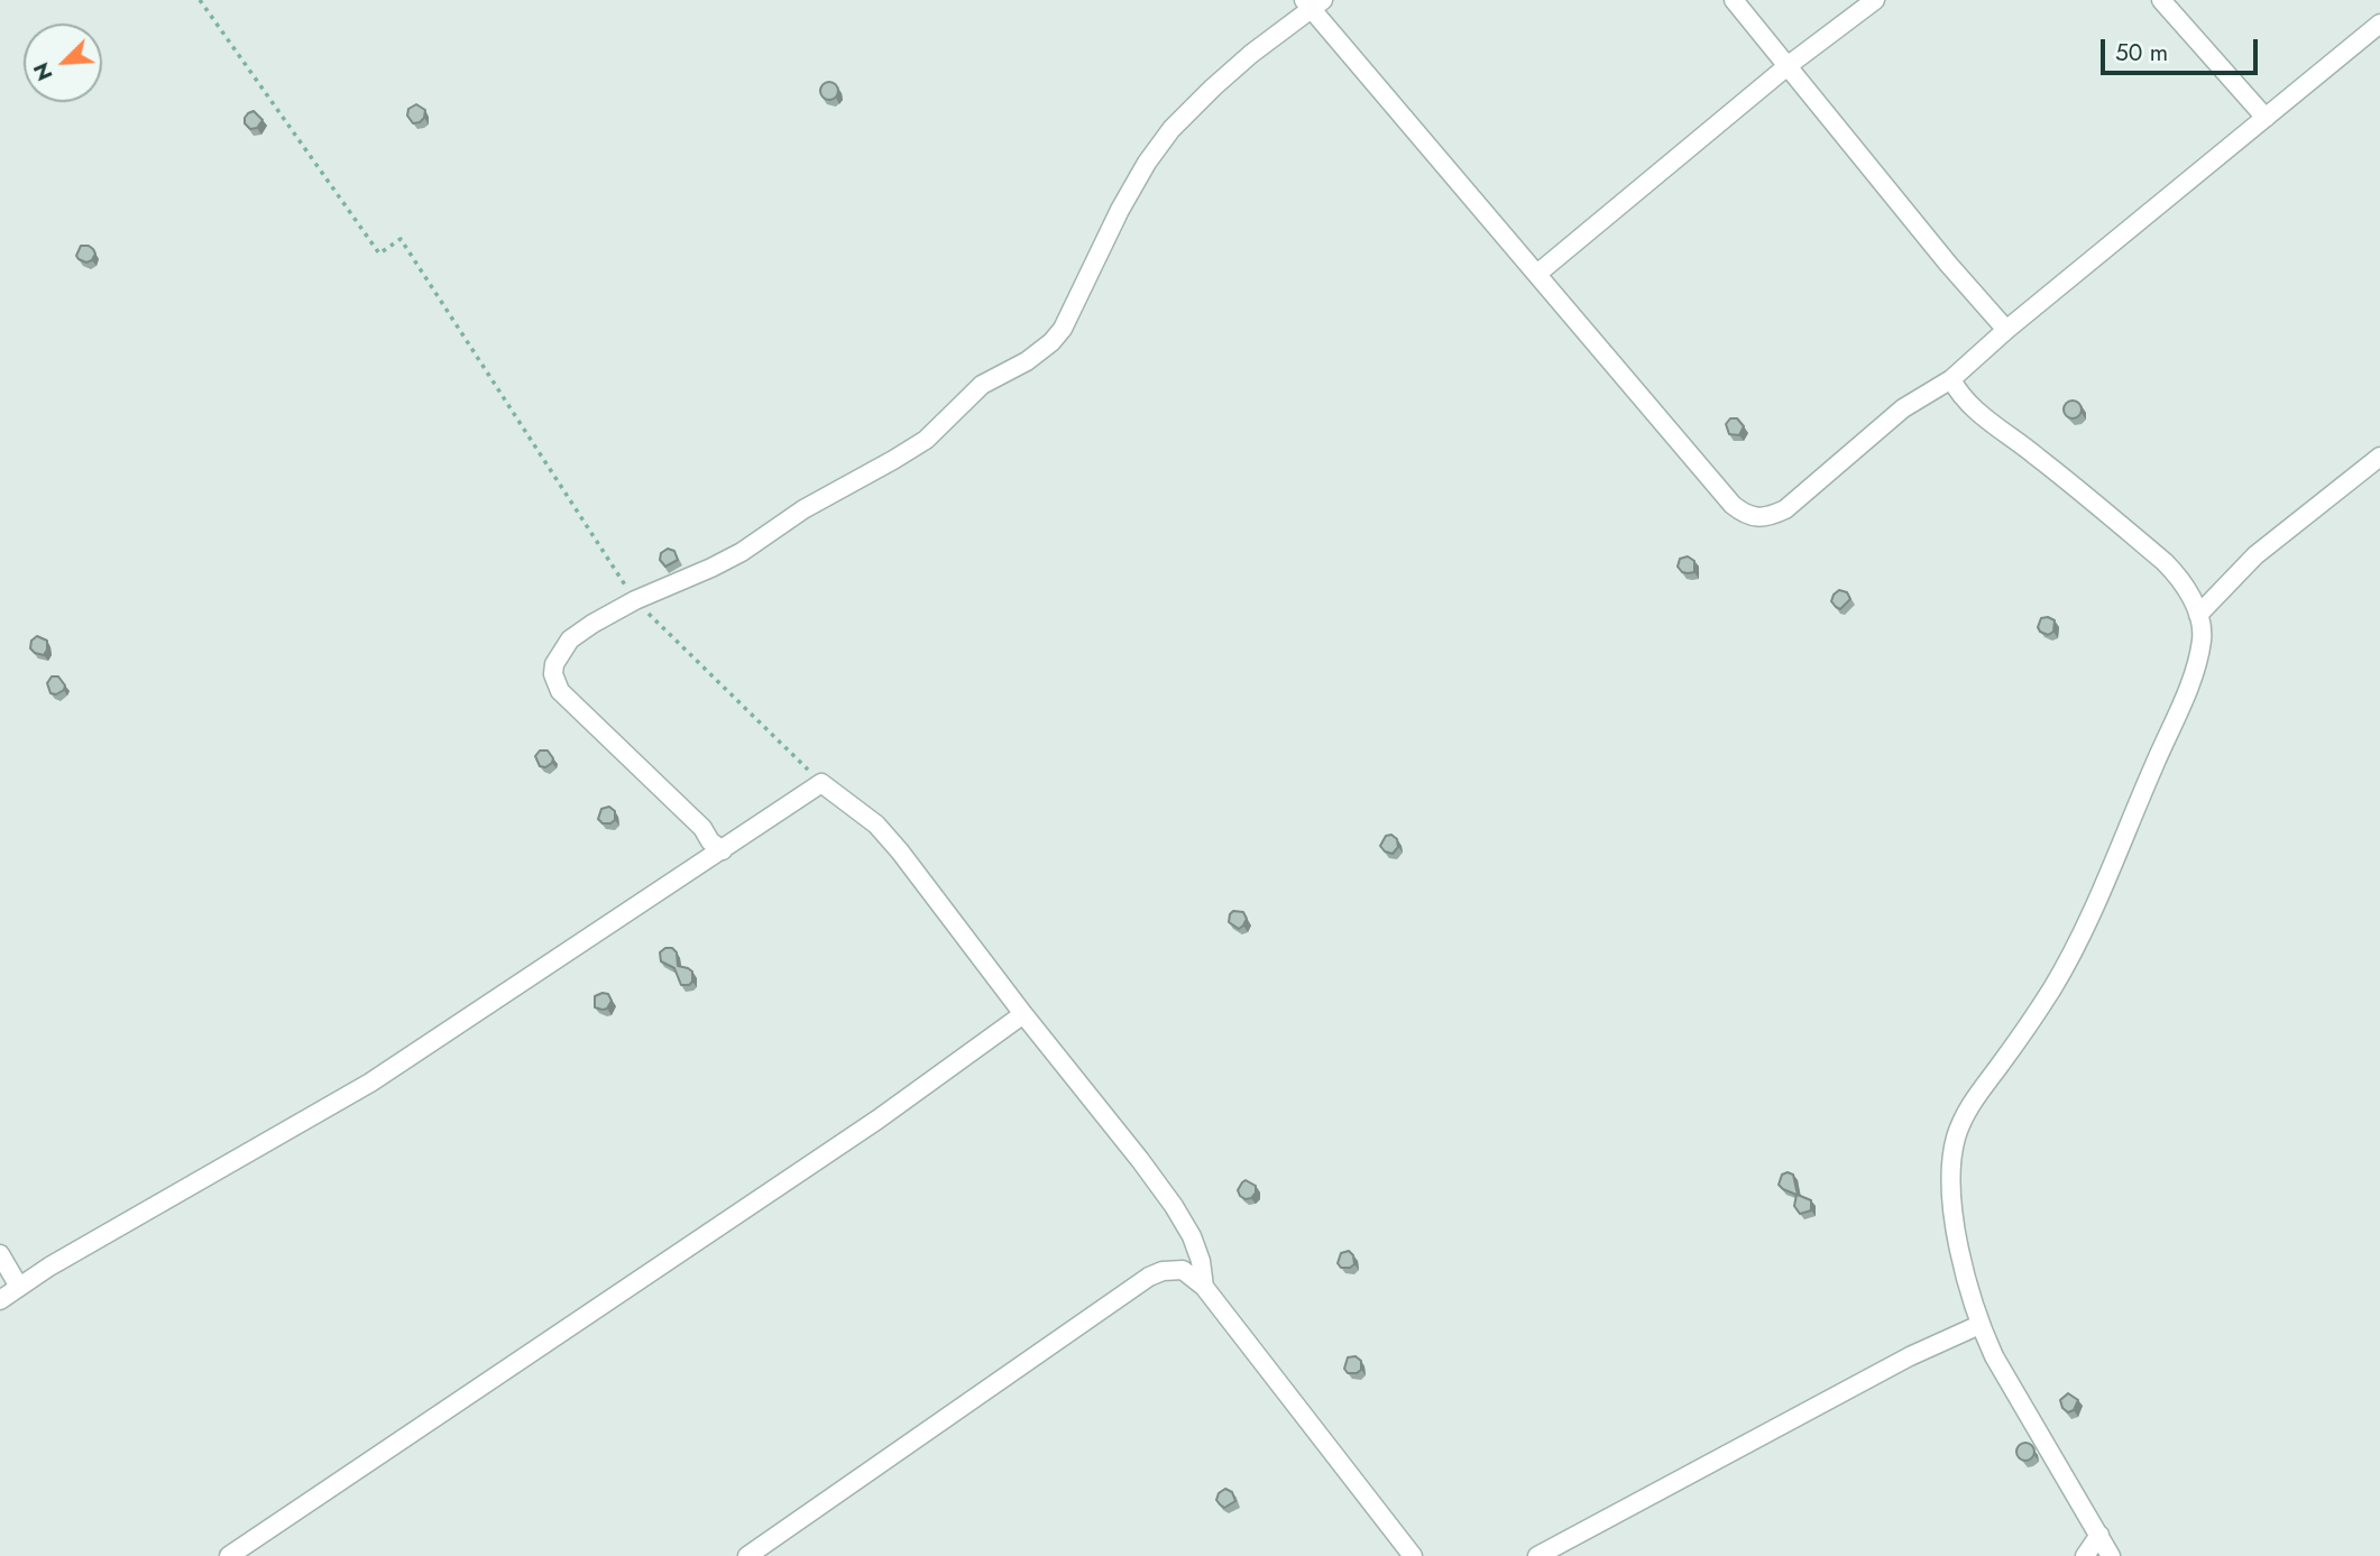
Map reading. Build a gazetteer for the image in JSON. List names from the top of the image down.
{
  "scale_bar": "50 m",
  "north": "bottom left"
}
